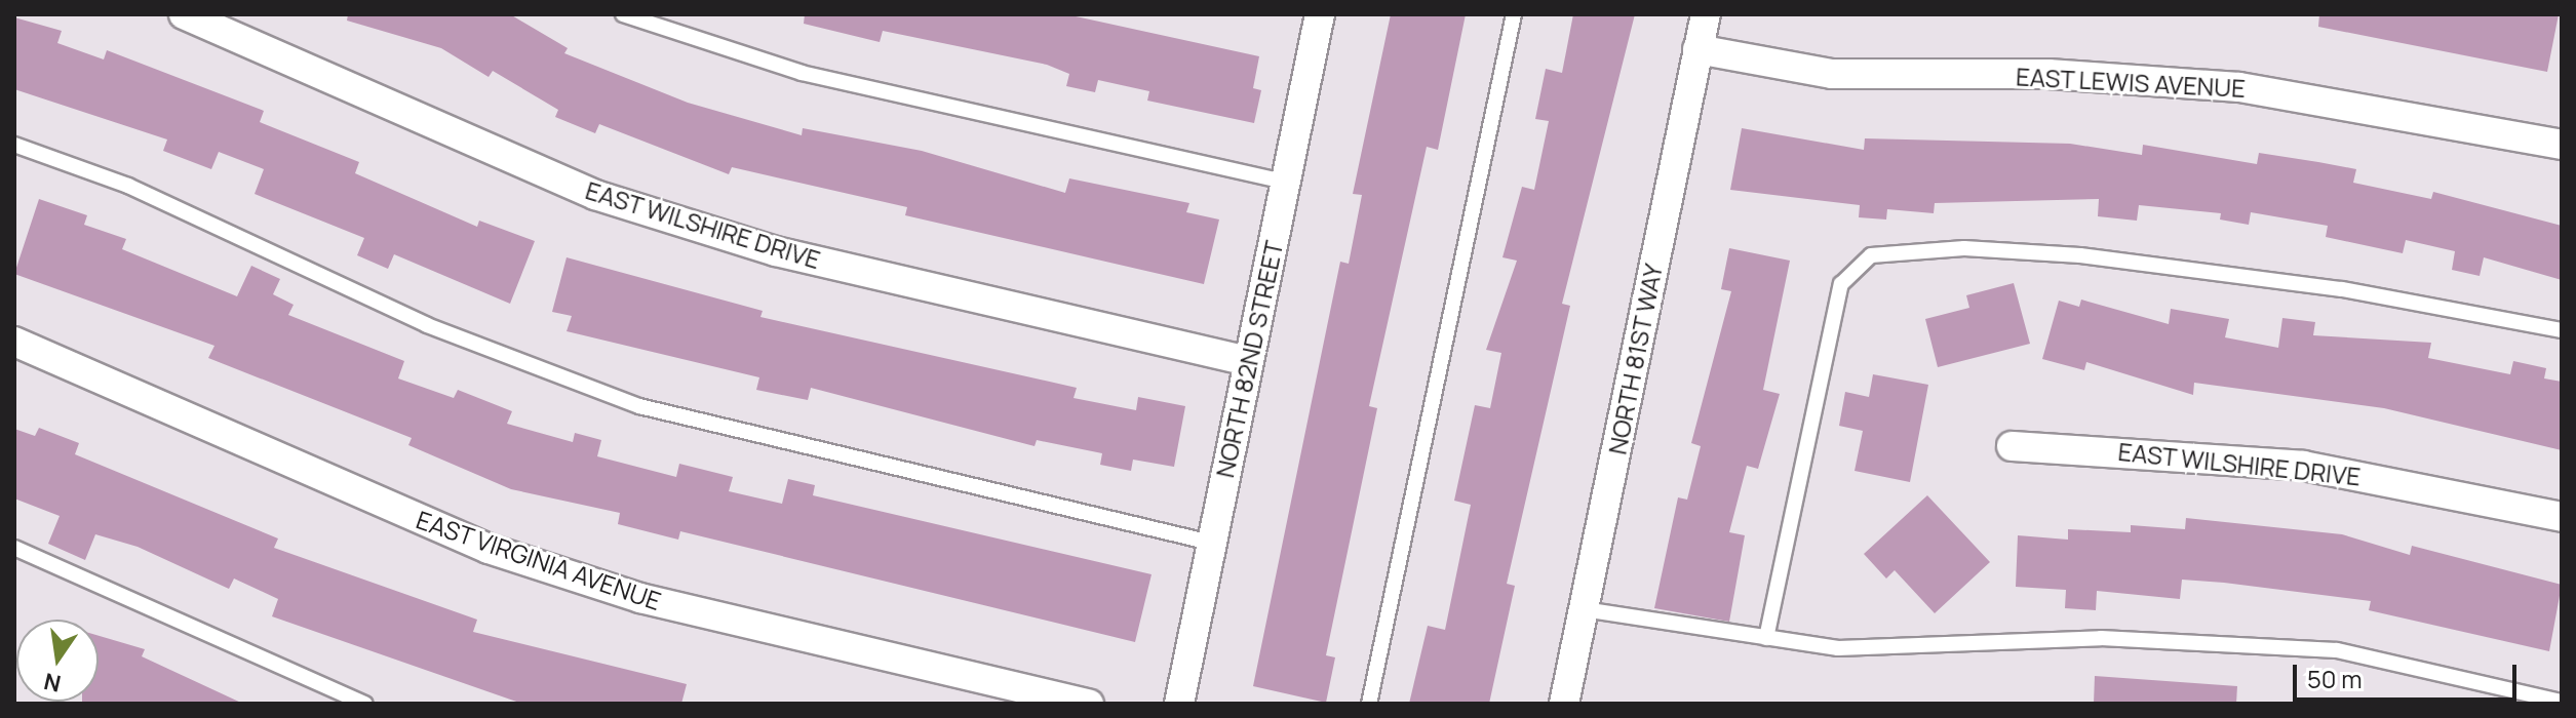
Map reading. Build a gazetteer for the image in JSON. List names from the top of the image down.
{
  "streets": {
    "street": [
      "EAST LEWIS AVENUE",
      "EAST WILSHIRE DRIVE",
      "NORTH 82ND STREET",
      "NORTH 81ST WAY",
      "EAST VIRGINIA AVENUE"
    ]
  },
  "crossings": [
    ["EAST LEWIS AVENUE", "NORTH 81ST WAY"],
    ["EAST WILSHIRE DRIVE", "NORTH 82ND STREET"]
  ],
  "scale_bar": "50 m",
  "north": "bottom"
}
